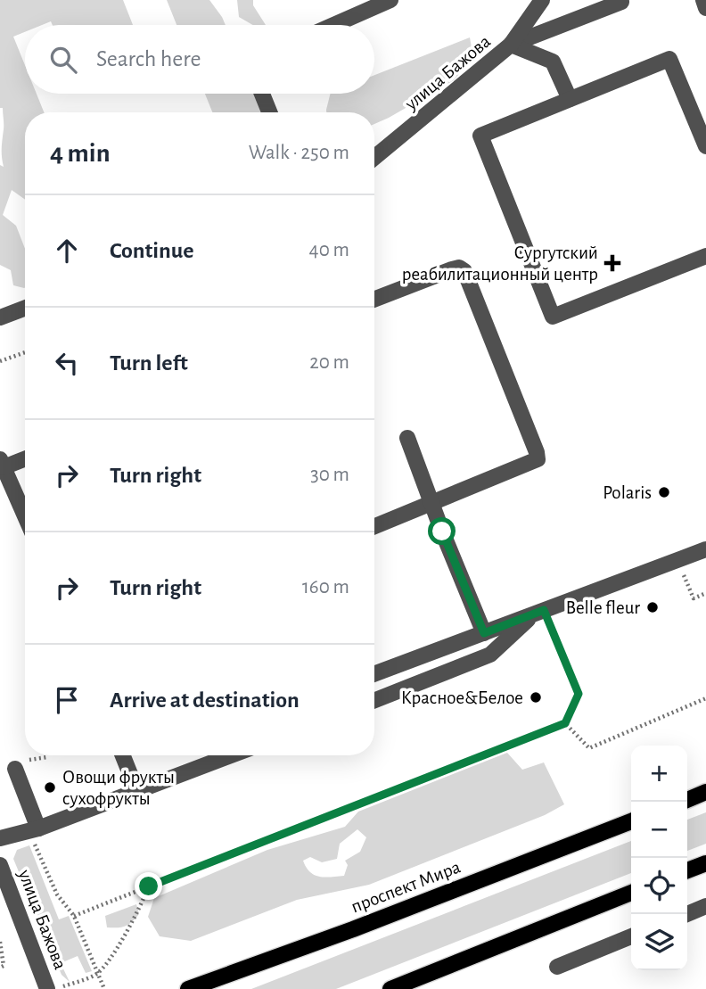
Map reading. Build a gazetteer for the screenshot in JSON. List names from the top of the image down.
{
  "streets": {
    "main road": ["проспект Мира"],
    "street": ["улица Бажова"]
  },
  "places": {
    "health": ["Сургутский реабилитационный центр"],
    "other": [
      "Polaris",
      "Belle fleur",
      "Красное&Белое",
      "Овощи фрукты сухофрукты"
    ]
  },
  "page": {
    "search": "Search here",
    "heading": ["4 min", "Walk · 250 m"],
    "list": [
      ["Continue", "40 m"],
      ["Turn left", "20 m"],
      ["Turn right", "30 m"],
      ["Turn right", "160 m"],
      "Arrive at destination"
    ],
    "map_buttons": ["+", "−"]
  }
}
